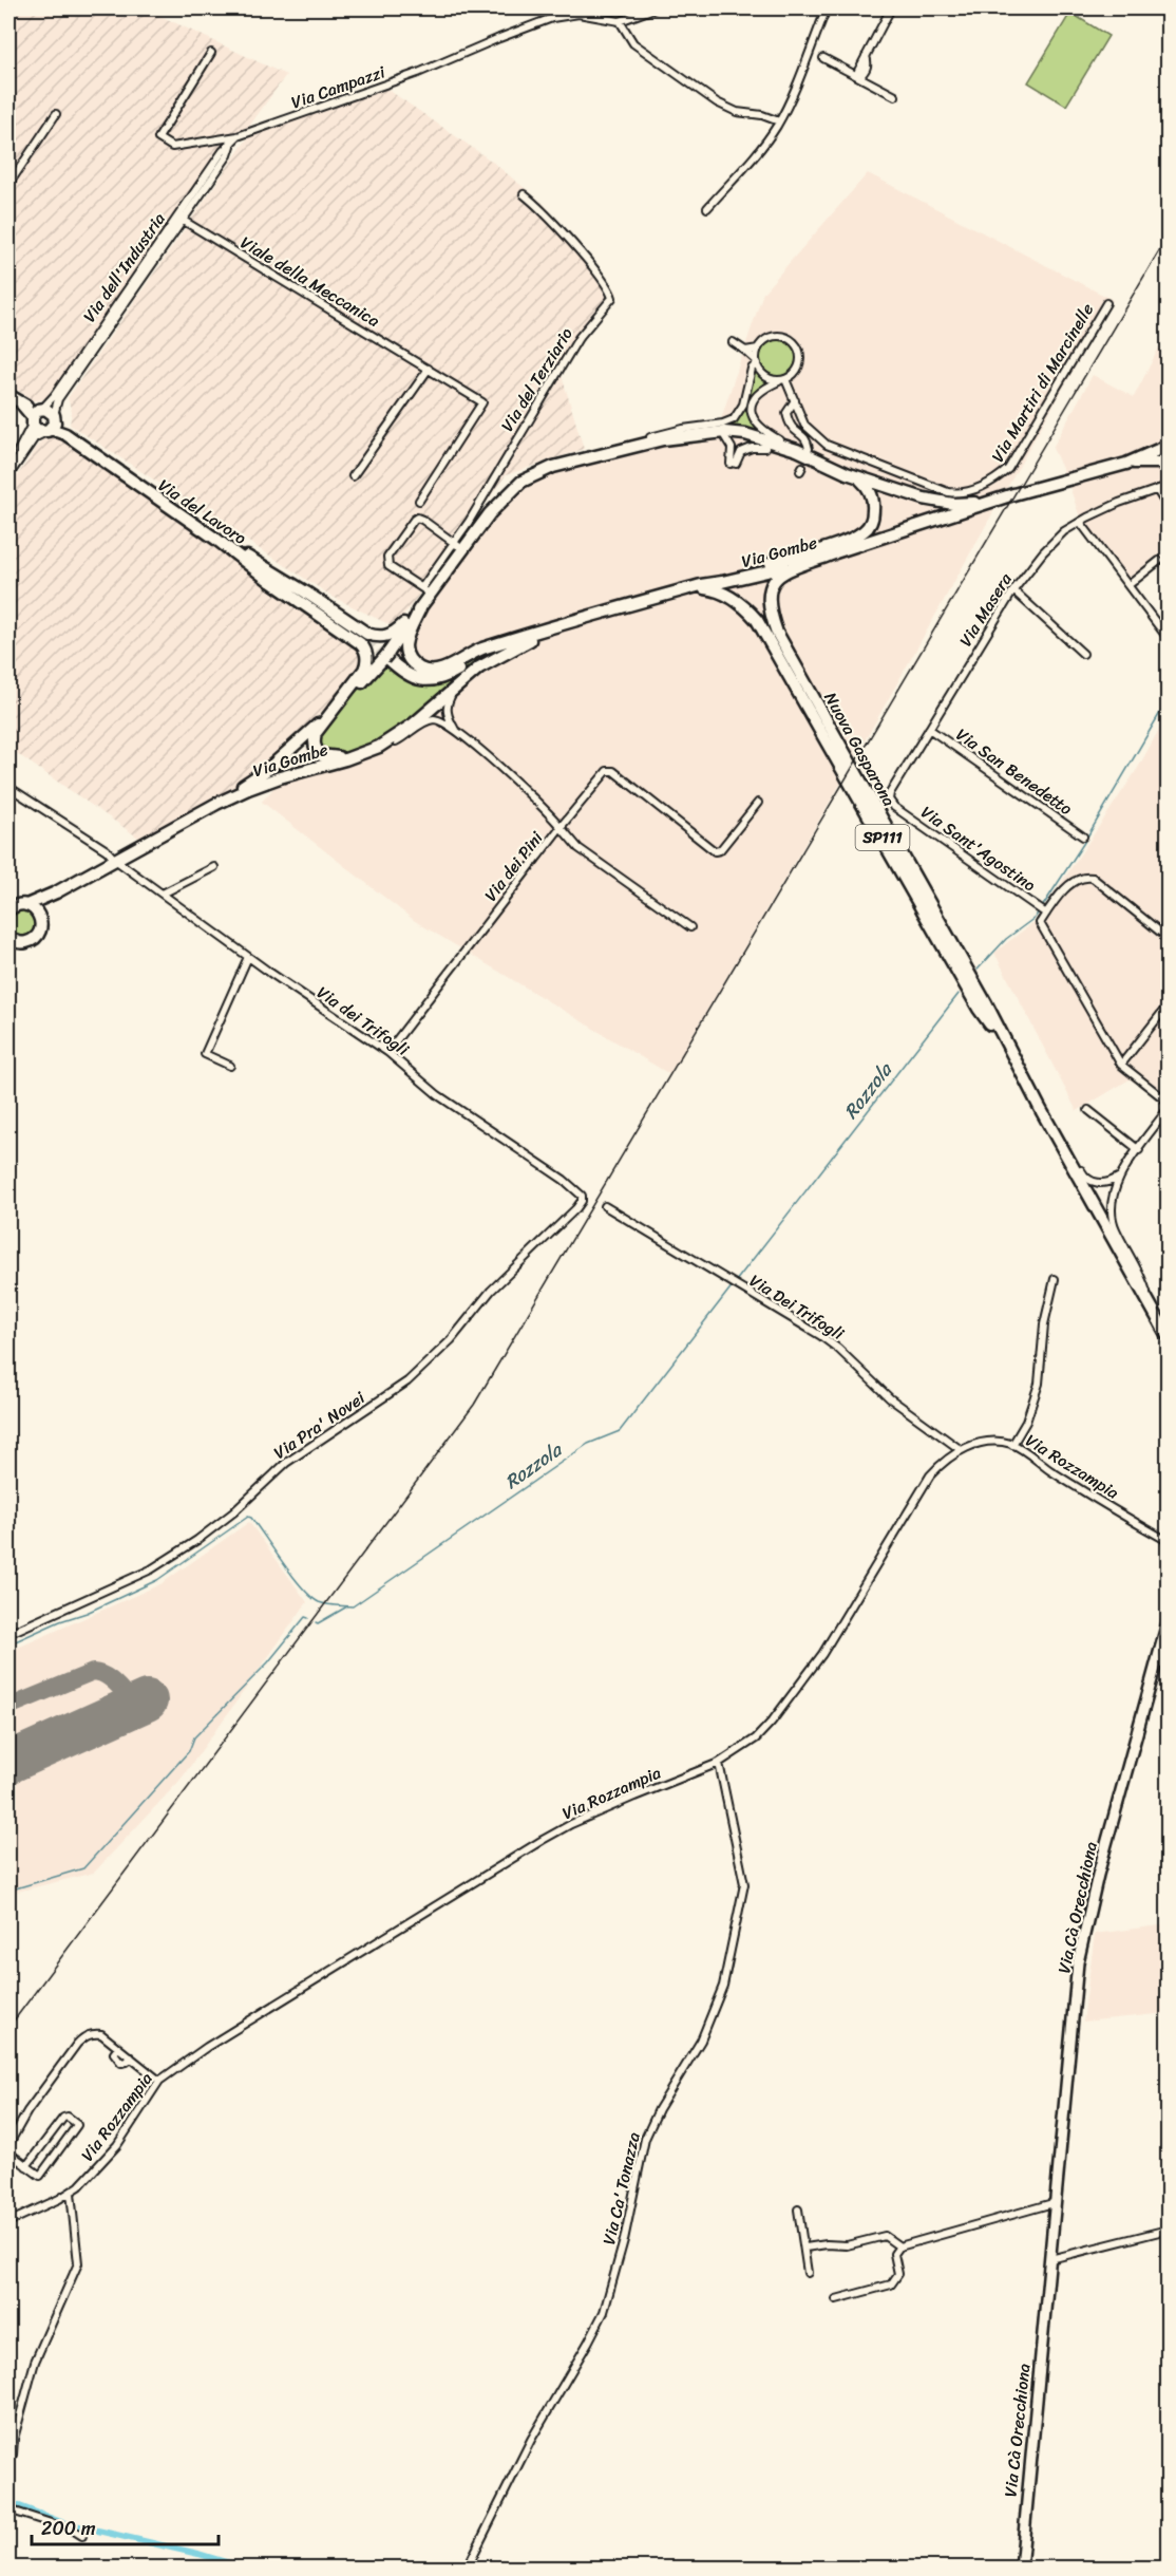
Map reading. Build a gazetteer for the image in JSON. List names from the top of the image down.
{
  "streets": {
    "main road": [
      "Via del Terziario",
      "Via del Lavoro",
      "Via Gombe",
      "Nuova Gasparona",
      "SP111",
      "Via Cà Orecchiona"
    ],
    "street": [
      "Via Campazzi",
      "Via dell'Industria",
      "Viale della Meccanica",
      "Via Martiri di Marcinelle",
      "Via Masera",
      "Via San Benedetto",
      "Via Sant'Agostino",
      "Via dei Pini",
      "Via dei Trifogli",
      "Via Dei Trifogli",
      "Via Pra' Novei",
      "Via Rozzampia",
      "Via Ca' Tonazza"
    ]
  },
  "crossings": [
    ["Via Campazzi", "Via dell'Industria"],
    ["Via dell'Industria", "Viale della Meccanica"],
    ["Via dell'Industria", "Via del Lavoro"],
    ["Via del Terziario", "Via Martiri di Marcinelle"],
    ["Via del Terziario", "Via Gombe"],
    ["Via Gombe", "Nuova Gasparona"],
    ["Via Gombe", "SP111"],
    ["Via Gombe", "Via dei Trifogli"],
    ["Via Masera", "Via San Benedetto"],
    ["Via Masera", "Via Sant'Agostino"],
    ["Nuova Gasparona", "SP111"],
    ["Via dei Pini", "Via dei Trifogli"],
    ["Via dei Trifogli", "Via Pra' Novei"],
    ["Via Dei Trifogli", "Via Rozzampia"],
    ["Via Rozzampia", "Via Ca' Tonazza"]
  ],
  "water": ["Rozzola"],
  "scale_bar": "200 m"
}
